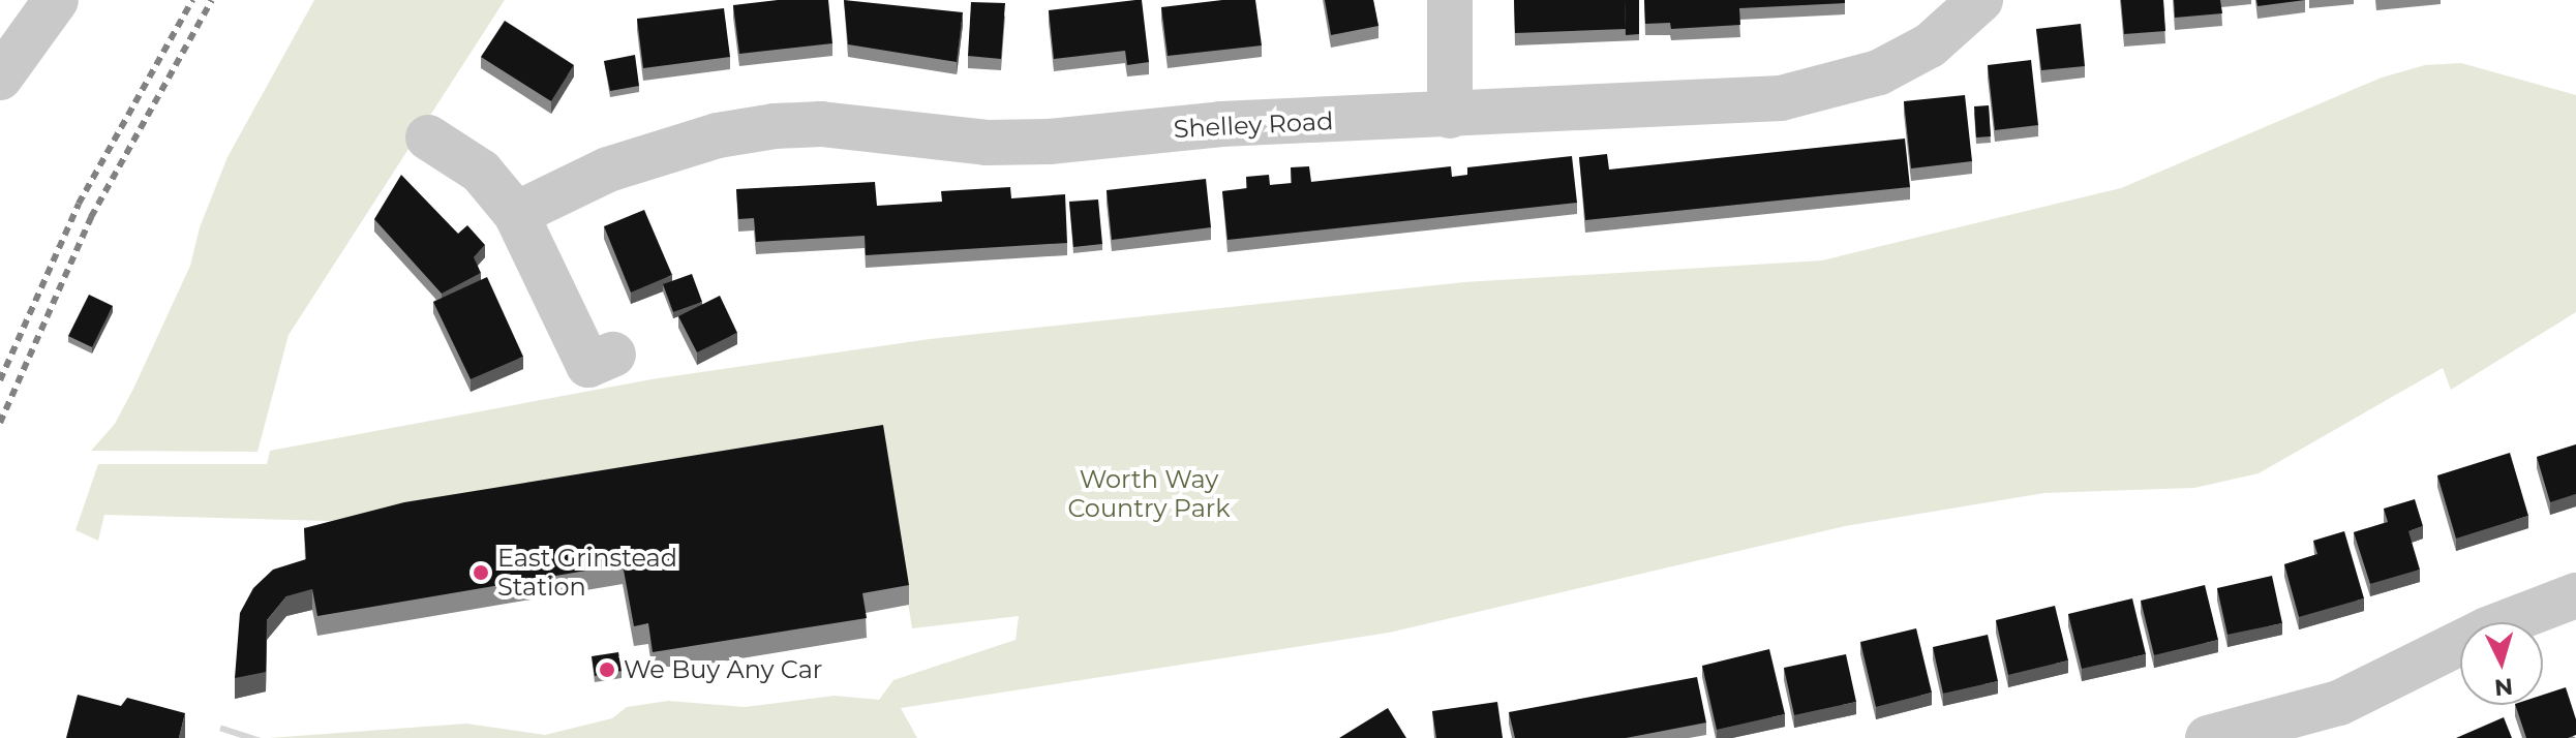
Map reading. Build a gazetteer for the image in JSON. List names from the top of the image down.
{
  "streets": {
    "street": ["Shelley Road"]
  },
  "parks": ["Worth Way Country Park"],
  "places": ["East Grinstead Station", "We Buy Any Car"],
  "north": "bottom"
}
